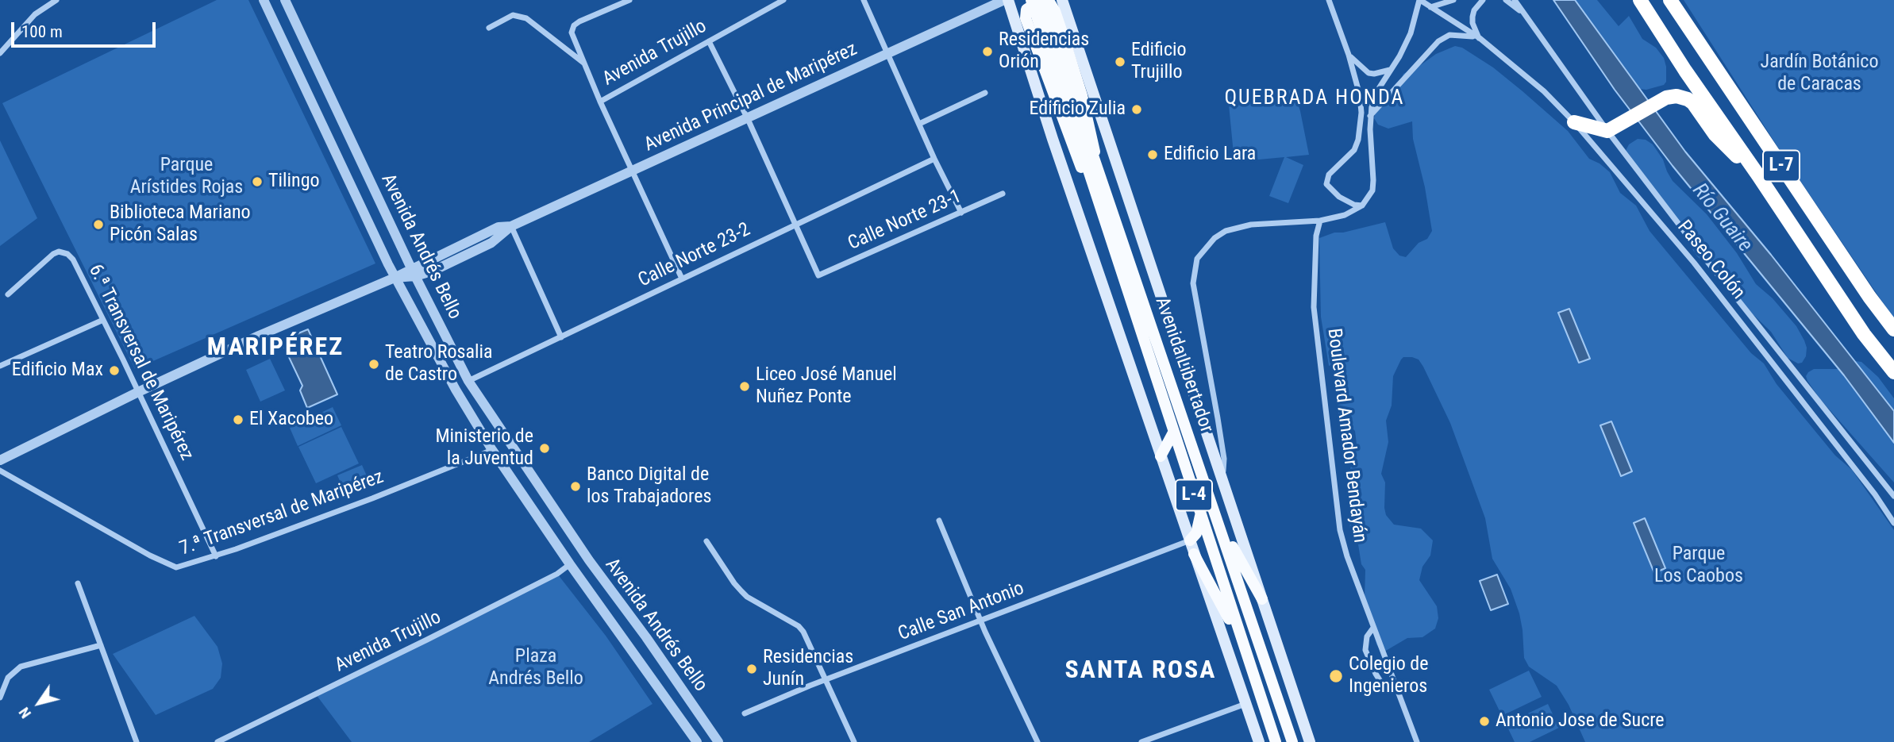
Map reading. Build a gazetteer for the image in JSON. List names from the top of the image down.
{
  "streets": {
    "highway": ["L-7"],
    "main road": ["Avenida Libertador", "L-4"],
    "street": [
      "Avenida Trujillo",
      "Avenida Principal de Maripérez",
      "Calle Norte 23-1",
      "Avenida Andrés Bello",
      "Calle Norte 23-2",
      "Paseo Colón",
      "6.ª Transversal de Maripérez",
      "Boulevard Amador Bendayán",
      "7.ª Transversal de Maripérez",
      "Calle San Antonio"
    ]
  },
  "crossings": [
    ["Avenida Trujillo", "Avenida Andrés Bello"],
    ["Avenida Principal de Maripérez", "Avenida Andrés Bello"],
    ["Avenida Principal de Maripérez", "6.ª Transversal de Maripérez"],
    ["Avenida Principal de Maripérez", "L-4"],
    ["Calle Norte 23-1", "Calle Norte 23-2"],
    ["Avenida Andrés Bello", "Calle Norte 23-2"],
    ["Avenida Andrés Bello", "7.ª Transversal de Maripérez"],
    ["6.ª Transversal de Maripérez", "7.ª Transversal de Maripérez"],
    ["Avenida Libertador", "L-4"],
    ["L-4", "Calle San Antonio"]
  ],
  "districts": ["QUEBRADA HONDA", "MARIPÉREZ", "SANTA ROSA"],
  "water": ["Río Guaire"],
  "parks": [
    "Jardín Botánico de Caracas",
    "Parque Arístides Rojas",
    "Parque Los Caobos",
    "Plaza Andrés Bello"
  ],
  "places": [
    "Residencias Orión",
    "Edificio Trujillo",
    "Edificio Zulia",
    "Edificio Lara",
    "Tilingo",
    "Biblioteca Mariano Picón Salas",
    "Teatro Rosalia de Castro",
    "Edificio Max",
    "Liceo José Manuel Nuñez Ponte",
    "El Xacobeo",
    "Ministerio de la Juventud",
    "Banco Digital de los Trabajadores",
    "Residencias Junín",
    "Colegio de Ingenieros",
    "Antonio Jose de Sucre"
  ],
  "scale_bar": "100 m",
  "north": "bottom left"
}
